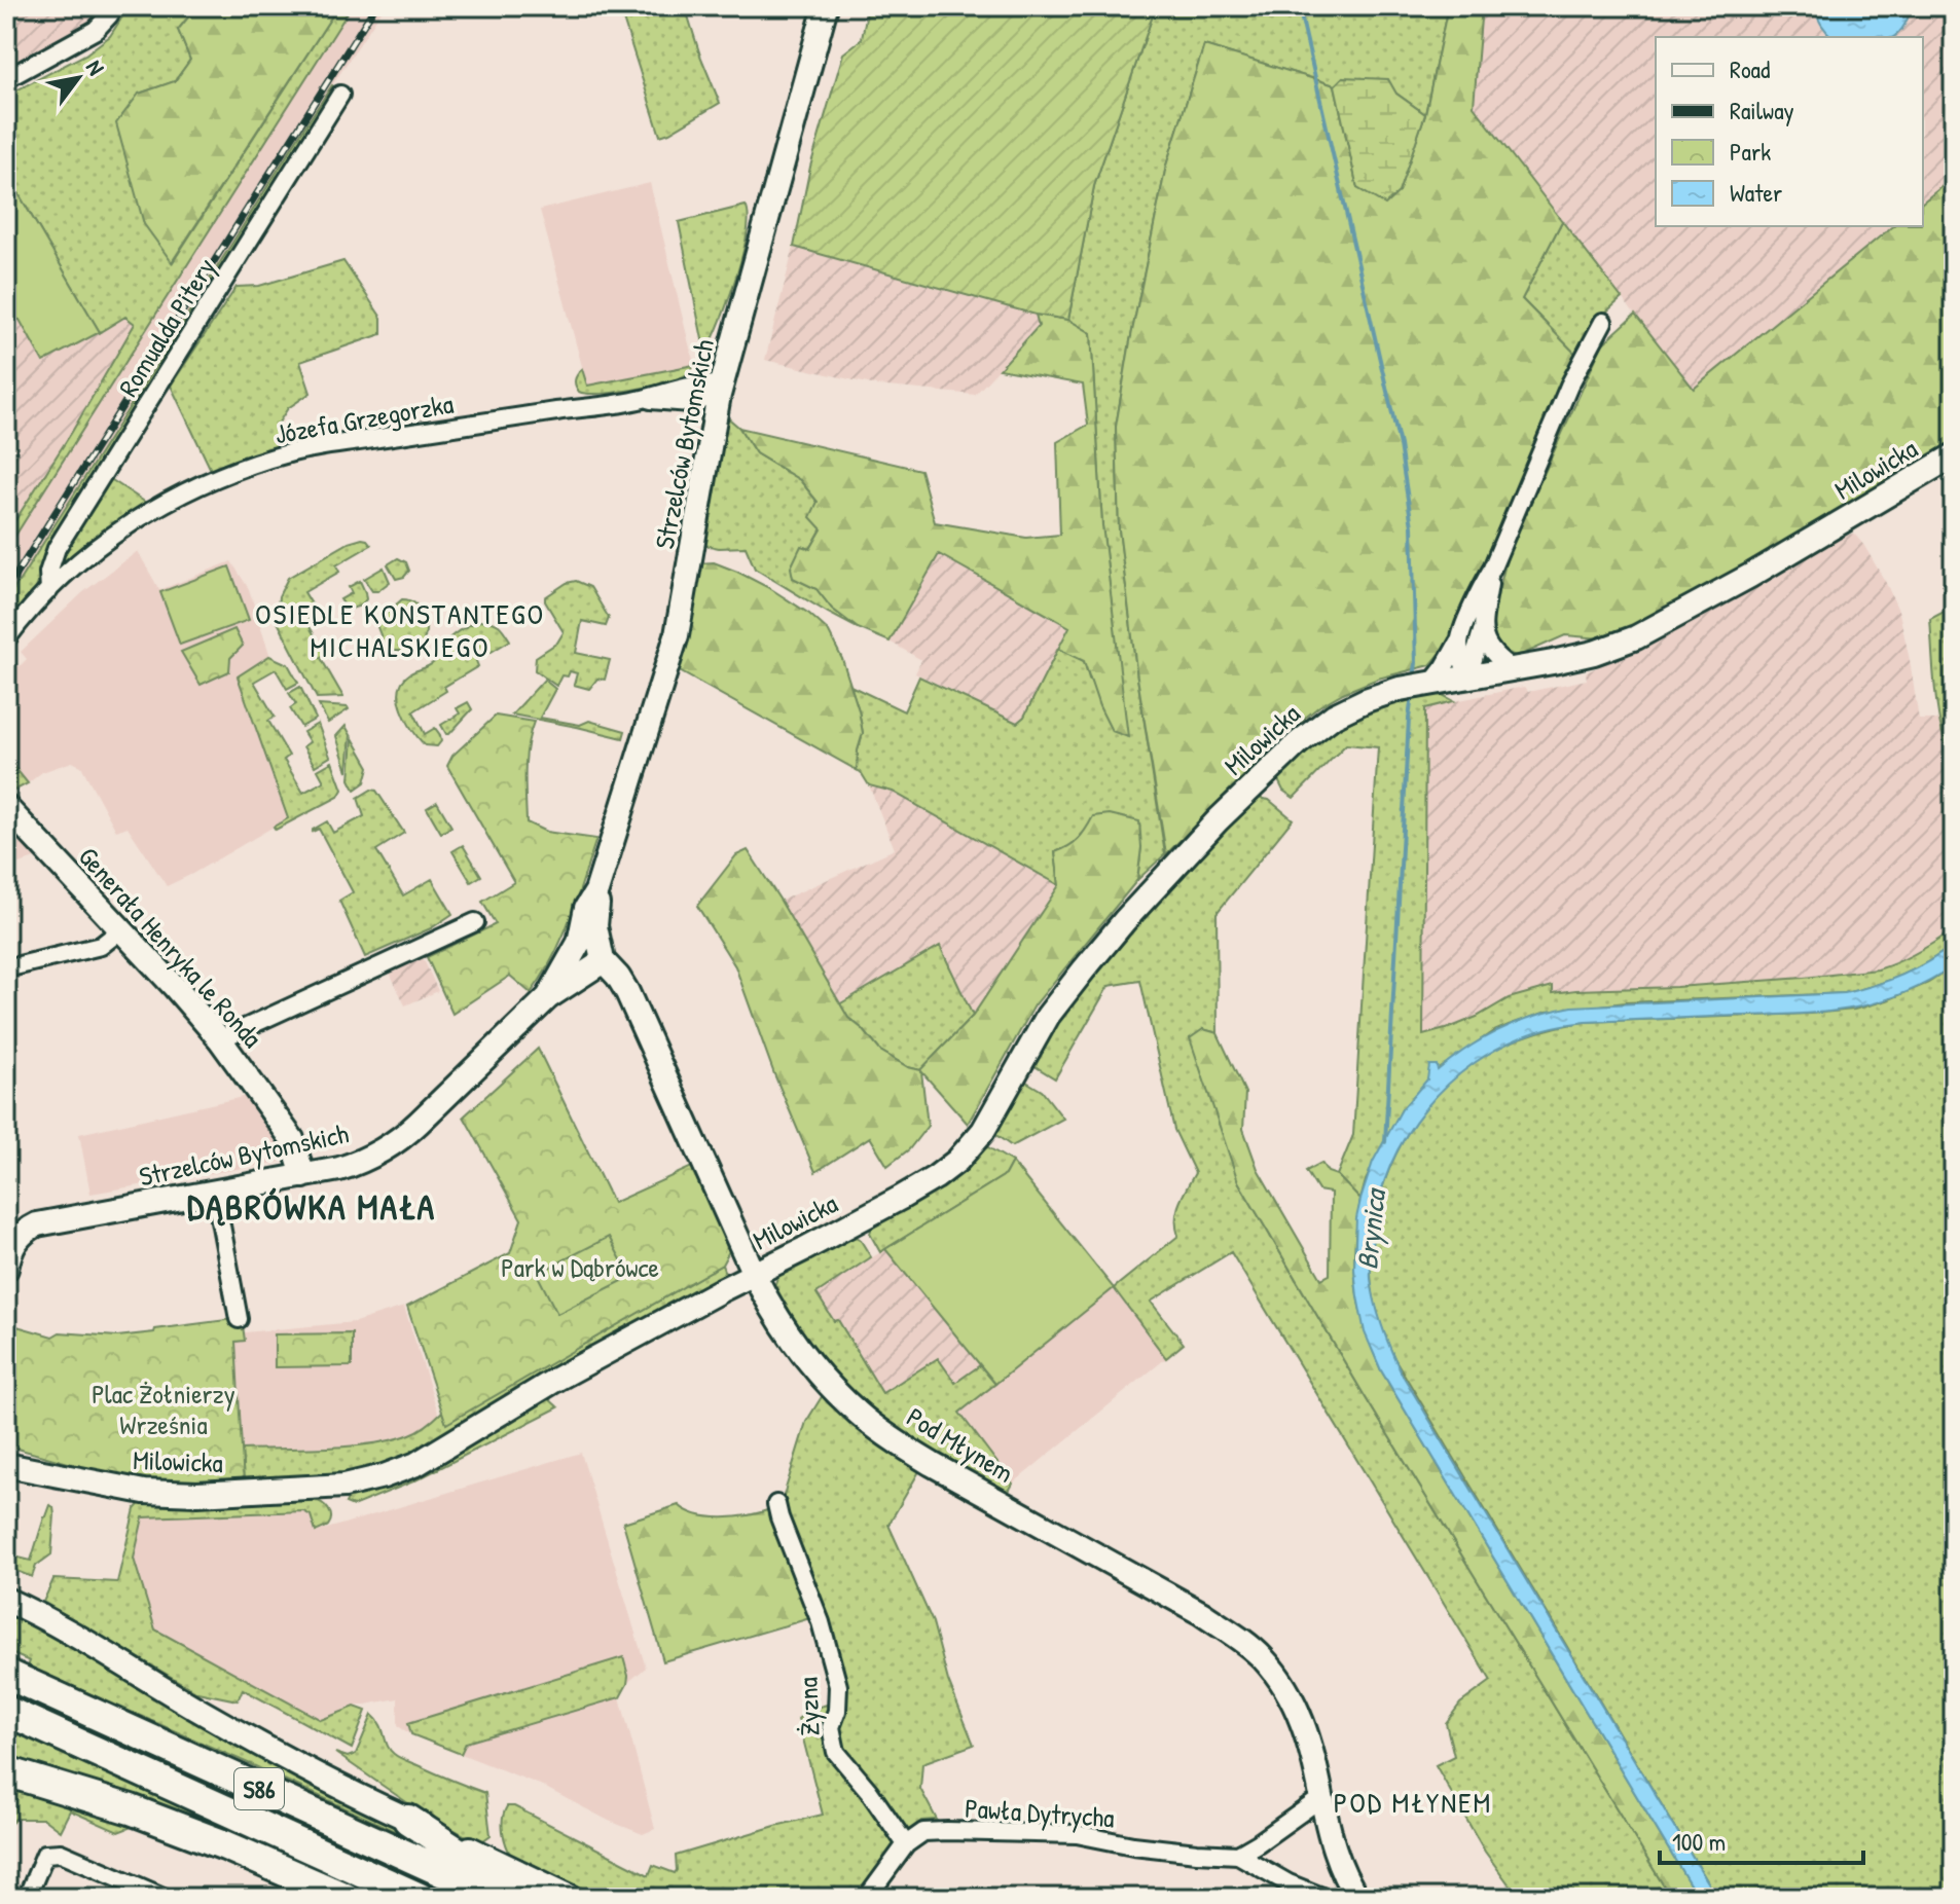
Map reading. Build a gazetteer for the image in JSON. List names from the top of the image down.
{
  "streets": {
    "highway": ["S86"],
    "street": [
      "Romualda Pitery",
      "Józefa Grzegorzka",
      "Strzelców Bytomskich",
      "Milowicka",
      "Generała Henryka le Ronda",
      "Pod Młynem",
      "Żyzna",
      "Pawła Dytrycha"
    ]
  },
  "crossings": [
    ["Romualda Pitery", "Józefa Grzegorzka"],
    ["Józefa Grzegorzka", "Strzelców Bytomskich"],
    ["Strzelców Bytomskich", "Generała Henryka le Ronda"],
    ["Strzelców Bytomskich", "Pod Młynem"],
    ["Milowicka", "Pod Młynem"],
    ["Żyzna", "Pawła Dytrycha"]
  ],
  "districts": ["OSIEDLE KONSTANTEGO MICHALSKIEGO", "DĄBRÓWKA MAŁA", "POD MŁYNEM"],
  "water": ["Brynica"],
  "parks": ["Park w Dąbrówce", "Plac Żołnierzy Września"],
  "legend": [
    "Road",
    "Railway",
    "Park",
    "Water"
  ],
  "scale_bar": "100 m",
  "north": "top right"
}
